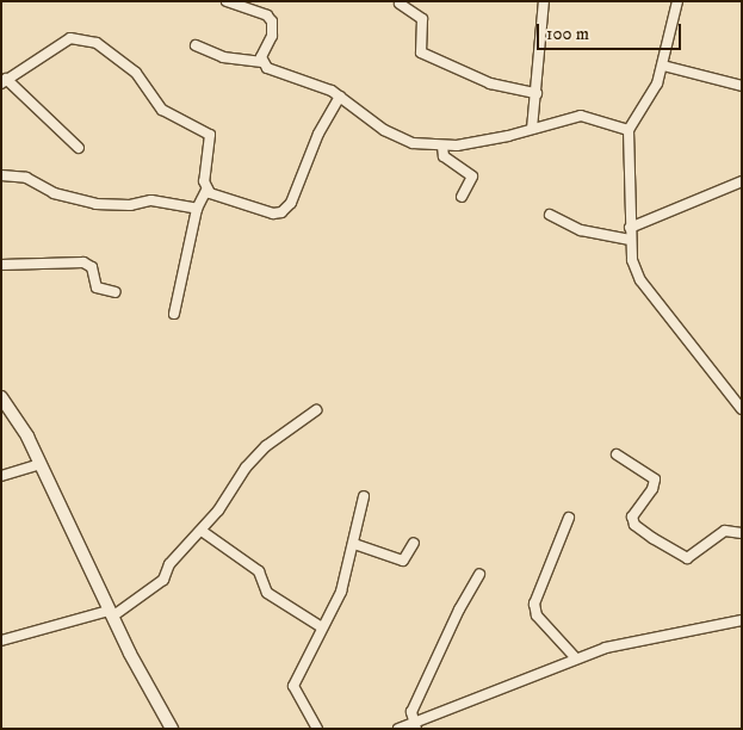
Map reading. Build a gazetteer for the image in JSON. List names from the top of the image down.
{
  "scale_bar": "100 m"
}
